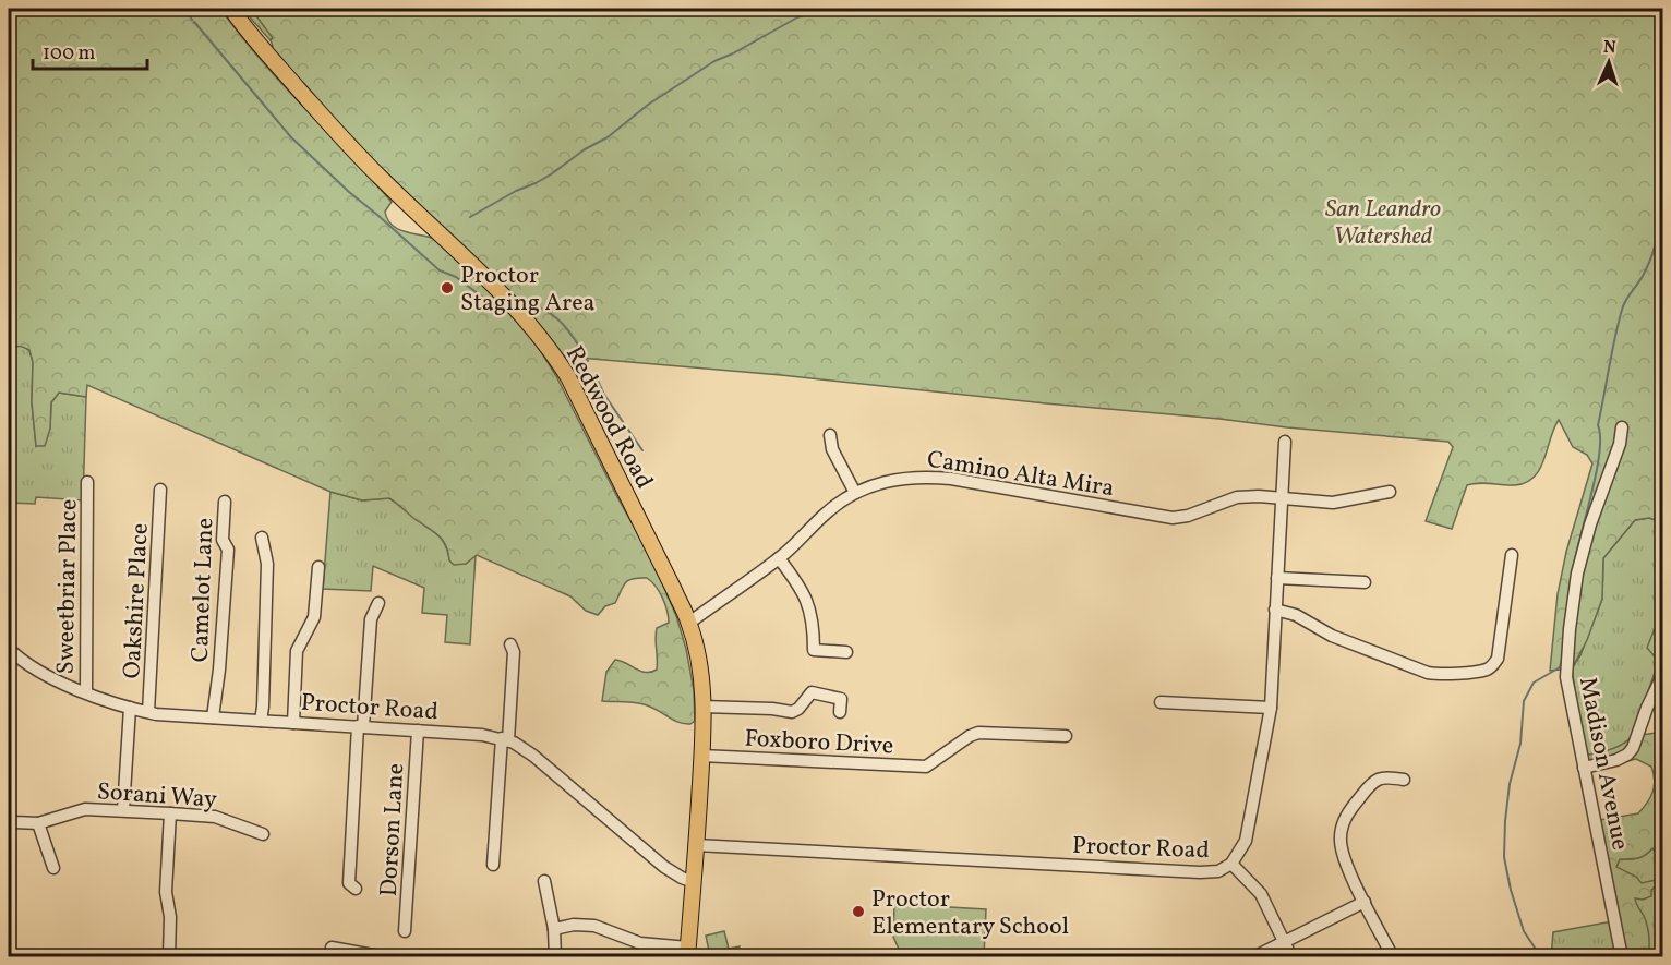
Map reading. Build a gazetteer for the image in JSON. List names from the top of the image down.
{
  "streets": {
    "main road": ["Redwood Road"],
    "street": [
      "Camino Alta Mira",
      "Sweetbriar Place",
      "Camelot Lane",
      "Oakshire Place",
      "Proctor Road",
      "Foxboro Drive",
      "Madison Avenue",
      "Sorani Way",
      "Dorson Lane"
    ]
  },
  "crossings": [
    ["Redwood Road", "Camino Alta Mira"],
    ["Redwood Road", "Proctor Road"],
    ["Redwood Road", "Foxboro Drive"],
    ["Camino Alta Mira", "Proctor Road"],
    ["Sweetbriar Place", "Proctor Road"],
    ["Camelot Lane", "Proctor Road"],
    ["Oakshire Place", "Proctor Road"],
    ["Proctor Road", "Dorson Lane"]
  ],
  "parks": ["San Leandro Watershed"],
  "places": ["Proctor Staging Area", "Proctor Elementary School"],
  "scale_bar": "100 m",
  "north": "top"
}
